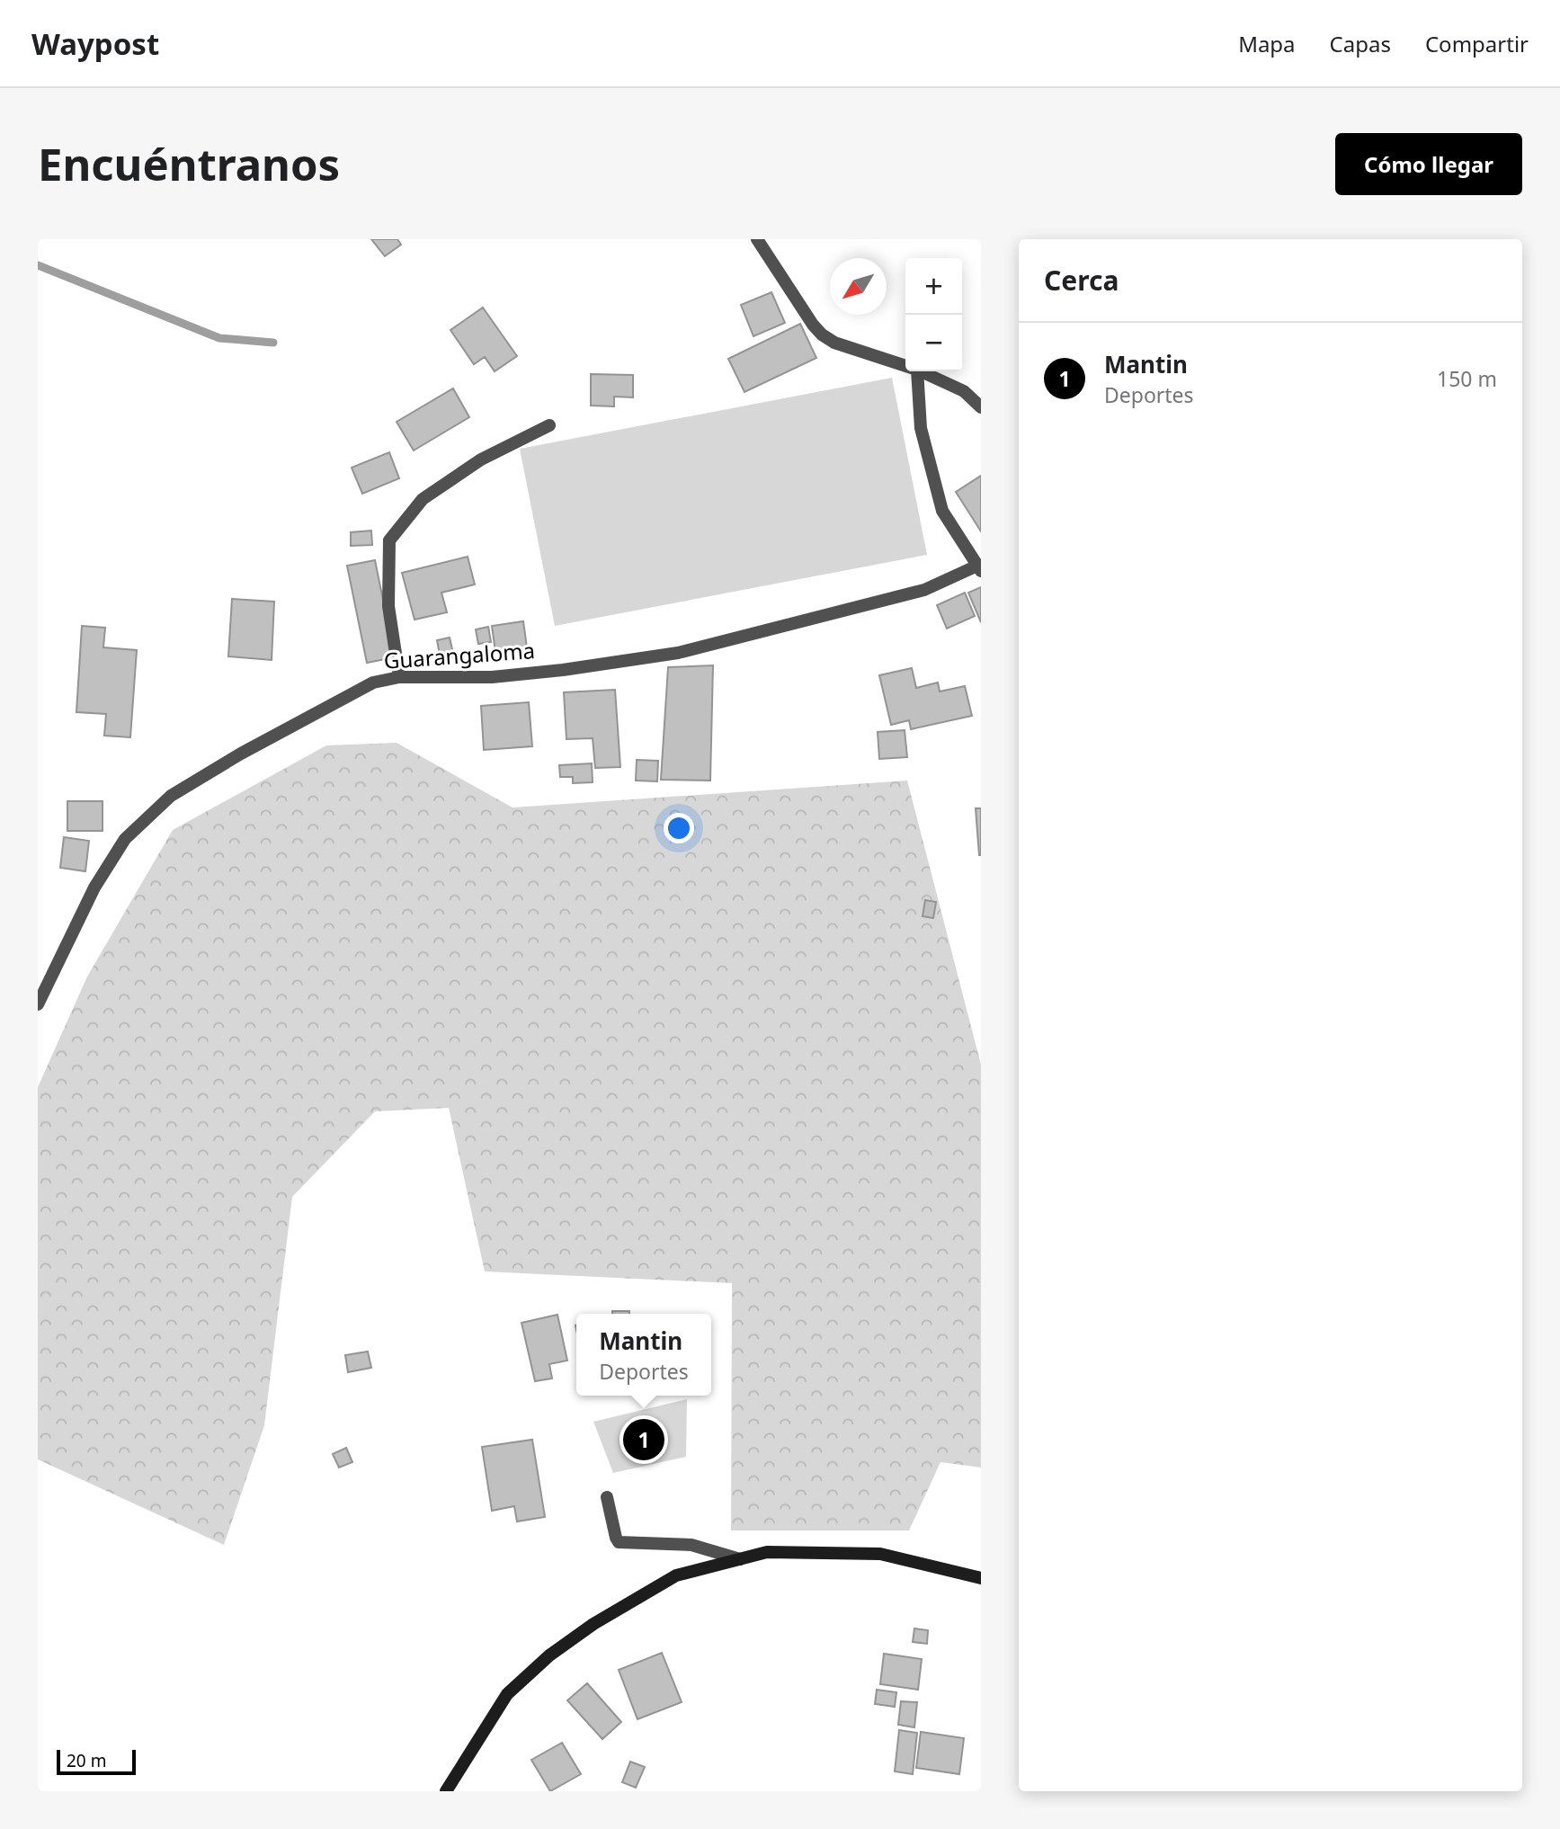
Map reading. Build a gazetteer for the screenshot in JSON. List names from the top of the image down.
{
  "streets": {
    "street": ["Guarangaloma"]
  },
  "scale_bar": "20 m",
  "north": "bottom left",
  "page": {
    "header": "Waypost",
    "nav": ["Mapa", "Capas", "Compartir"],
    "buttons": "Cómo llegar",
    "title": "Encuéntranos",
    "heading": "Cerca",
    "map_buttons": ["+", "−"],
    "list": [
      {
        "mark": "1",
        "name": "Mantin",
        "note": "Deportes",
        "value": "150 m"
      }
    ],
    "popup": ["Mantin", "Deportes"],
    "pins": "1",
    "scale": "20 m"
  }
}
